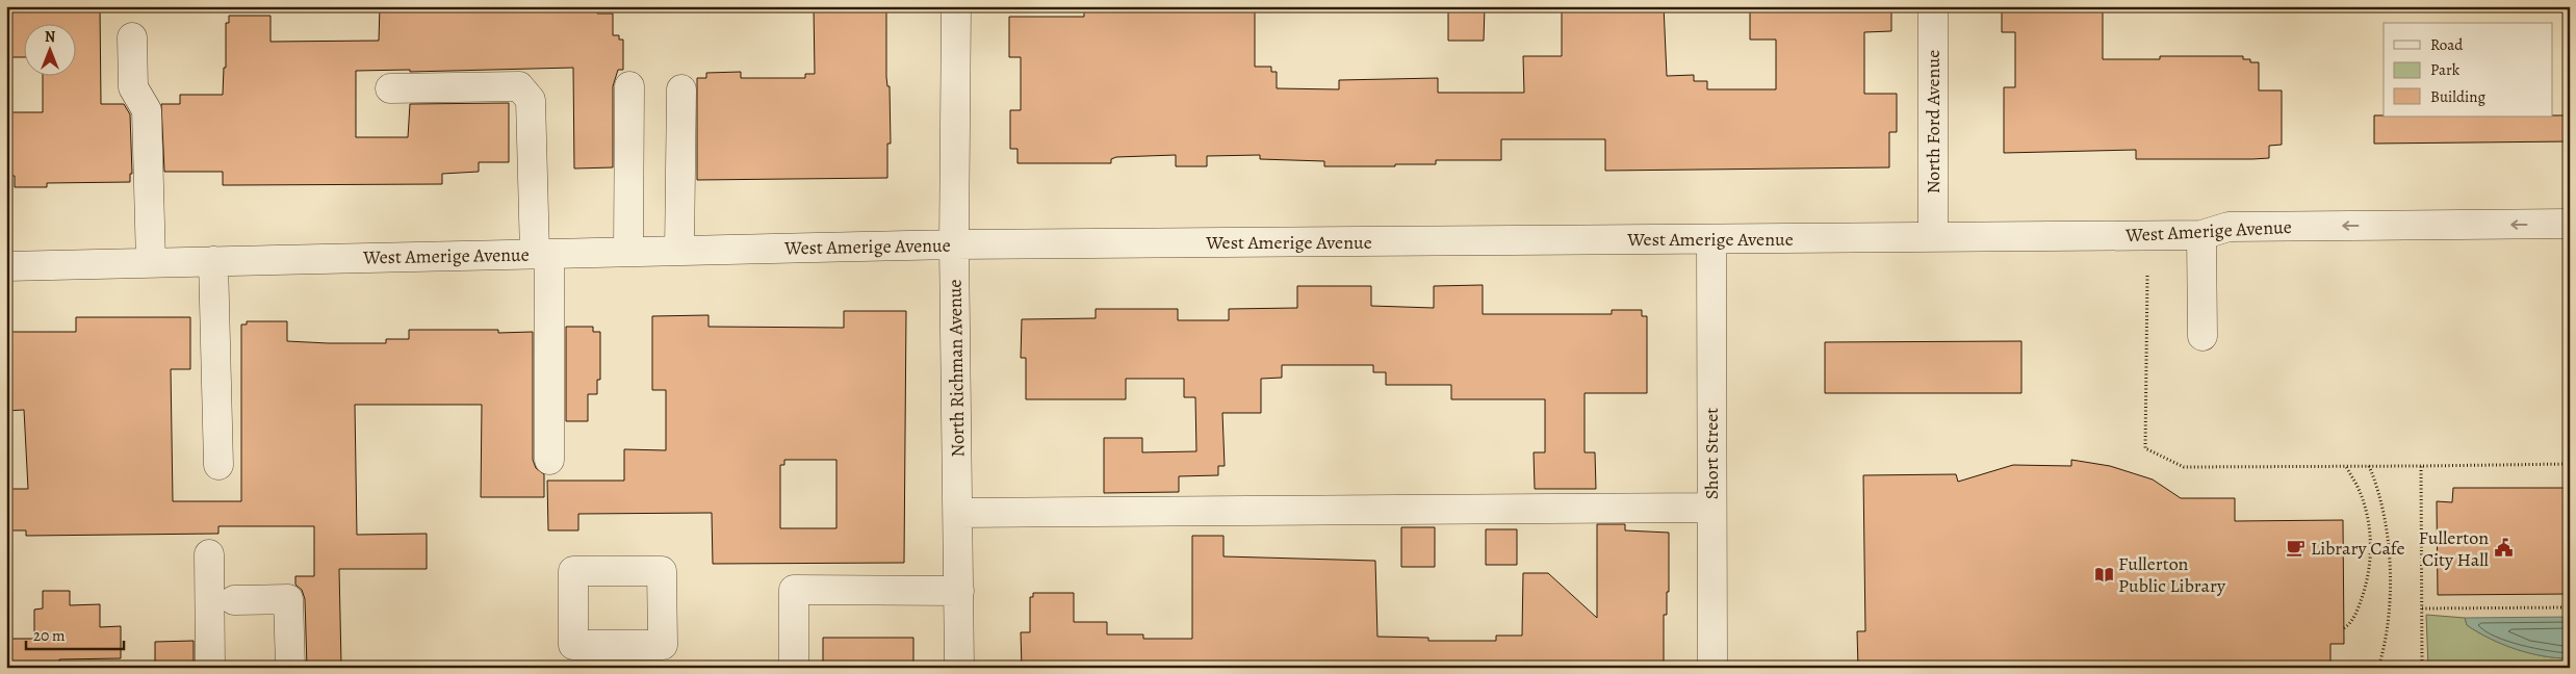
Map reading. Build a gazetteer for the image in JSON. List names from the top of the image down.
{
  "streets": {
    "street": [
      "North Ford Avenue",
      "West Amerige Avenue",
      "North Richman Avenue",
      "Short Street"
    ]
  },
  "crossings": [
    ["North Ford Avenue", "West Amerige Avenue"],
    ["West Amerige Avenue", "North Richman Avenue"],
    ["West Amerige Avenue", "Short Street"]
  ],
  "places": {
    "cafe": ["Library Cafe"],
    "public building": ["Fullerton City Hall"],
    "library": ["Fullerton Public Library"]
  },
  "legend": ["Road", "Park", "Building"],
  "scale_bar": "20 m",
  "north": "top"
}
